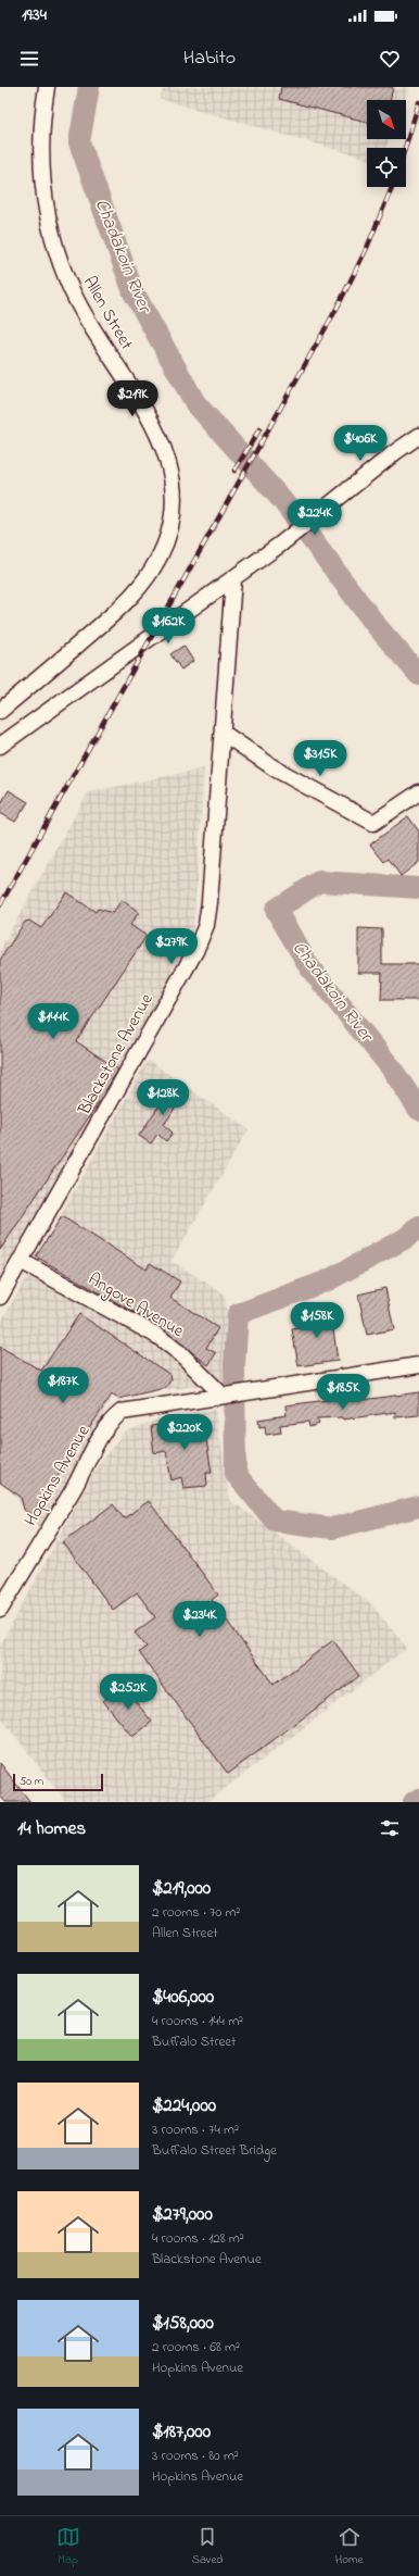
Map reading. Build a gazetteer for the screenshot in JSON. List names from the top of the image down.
{
  "streets": {
    "street": [
      "Allen Street",
      "Blackstone Avenue",
      "Angove Avenue",
      "Hopkins Avenue"
    ]
  },
  "crossings": [
    ["Blackstone Avenue", "Angove Avenue"],
    ["Angove Avenue", "Hopkins Avenue"]
  ],
  "water": ["Chadakoin River"],
  "scale_bar": "50 m",
  "north": "bottom right",
  "page": {
    "status": "19:34",
    "header": "Habito",
    "price": [
      "$219K",
      "$406K",
      "$224K",
      "$162K",
      "$315K",
      "$279K",
      "$144K",
      "$128K",
      "$158K",
      "$187K",
      "$185K",
      "$220K",
      "$234K",
      "$252K"
    ],
    "scale": "50 m",
    "heading": "14 homes",
    "list": [
      {
        "name": "$219,000",
        "note": "2 rooms · 70 m² · Allen Street"
      },
      {
        "name": "$406,000",
        "note": "4 rooms · 144 m² · Buffalo Street"
      },
      {
        "name": "$224,000",
        "note": "3 rooms · 74 m² · Buffalo Street Bridge"
      },
      {
        "name": "$279,000",
        "note": "4 rooms · 128 m² · Blackstone Avenue"
      },
      {
        "name": "$158,000",
        "note": "2 rooms · 68 m² · Hopkins Avenue"
      },
      {
        "name": "$187,000",
        "note": "3 rooms · 80 m² · Hopkins Avenue"
      }
    ],
    "tabs": ["Map", "Saved", "Home"]
  }
}
